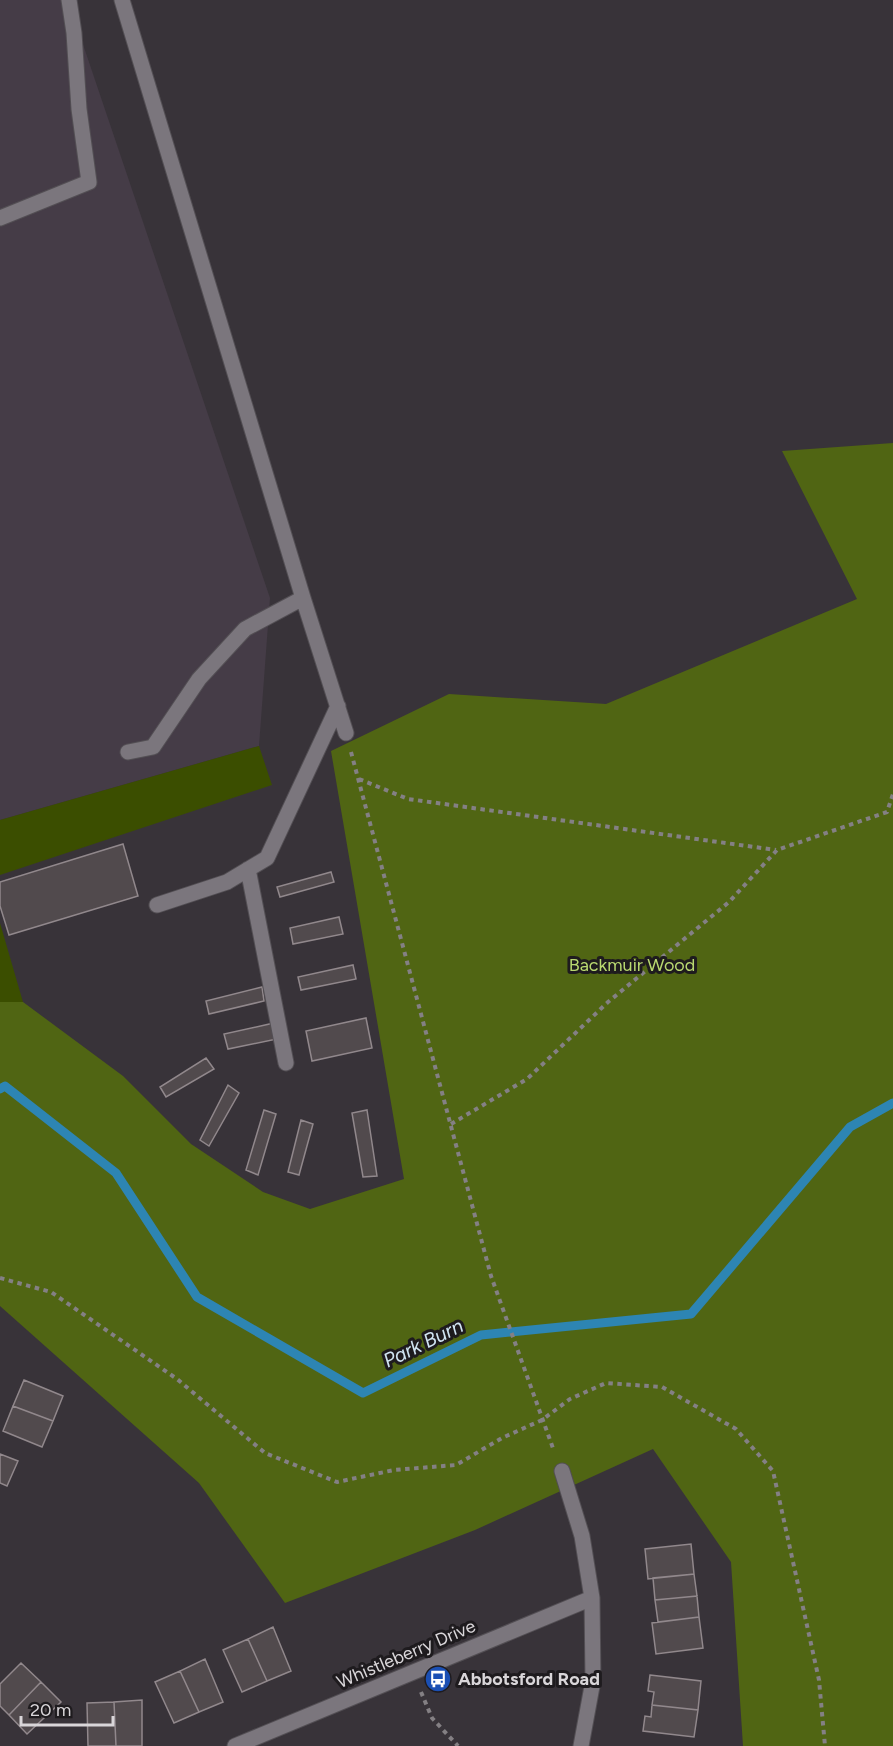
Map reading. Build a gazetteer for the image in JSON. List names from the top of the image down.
{
  "streets": {
    "street": ["Whistleberry Drive"]
  },
  "water": ["Park Burn"],
  "parks": ["Backmuir Wood"],
  "places": {
    "bus stop": ["Abbotsford Road"]
  },
  "scale_bar": "20 m"
}
